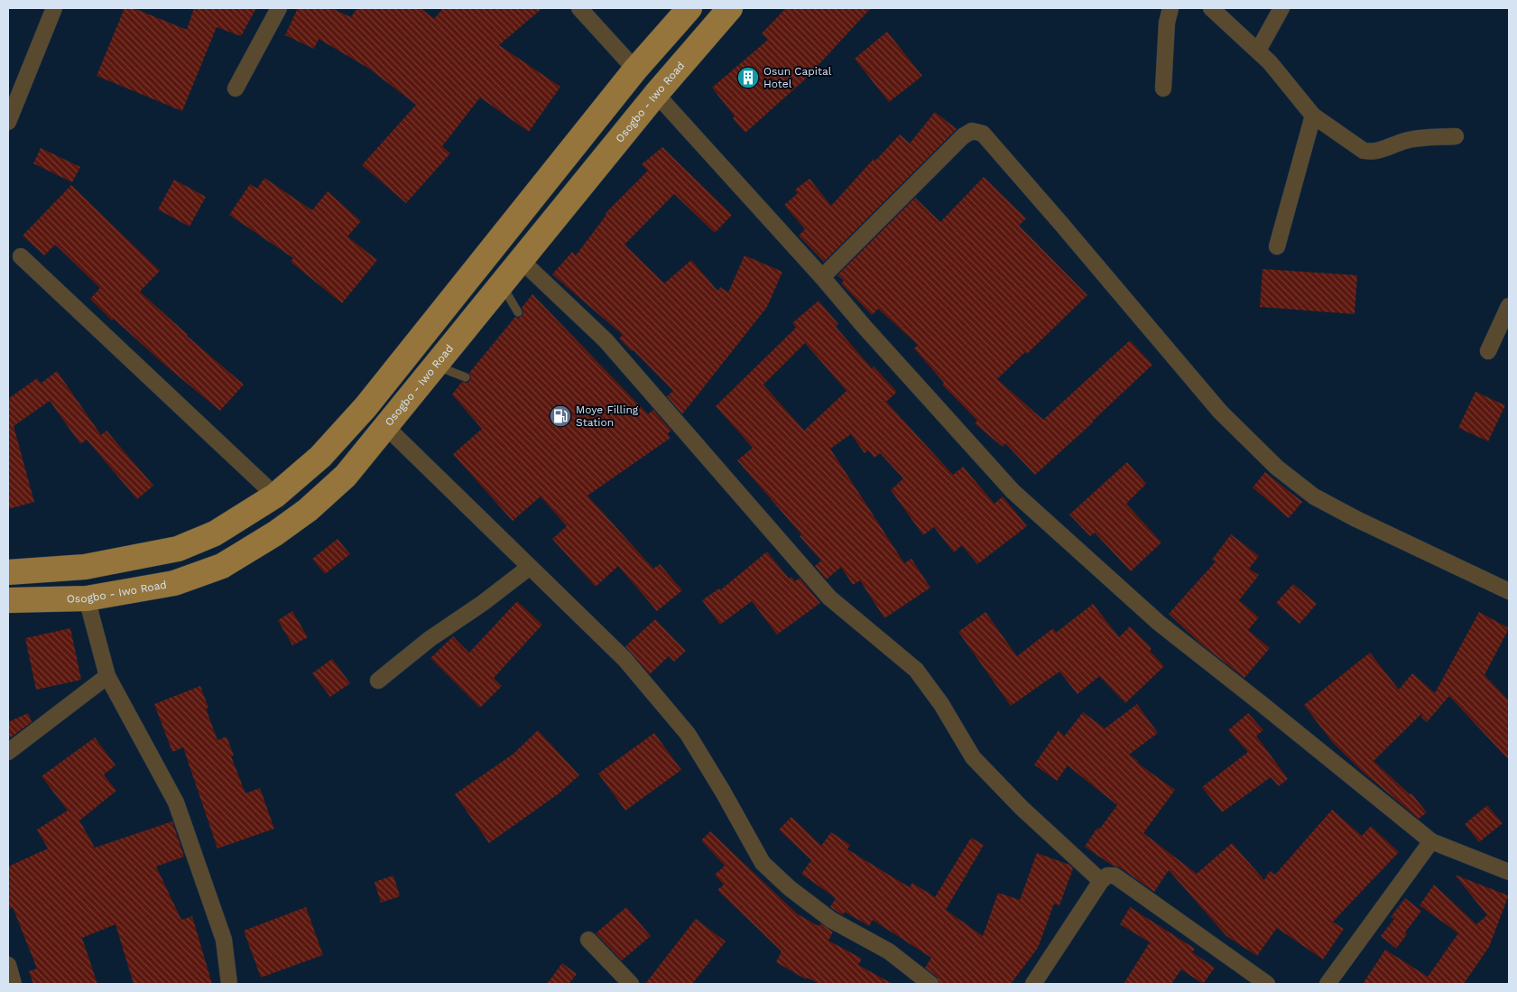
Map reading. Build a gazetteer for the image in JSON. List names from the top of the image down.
{
  "streets": {
    "main road": ["Osogbo - Iwo Road"]
  },
  "places": {
    "building": ["Osun Capital Hotel"],
    "fuel station": ["Moye Filling Station"]
  }
}
